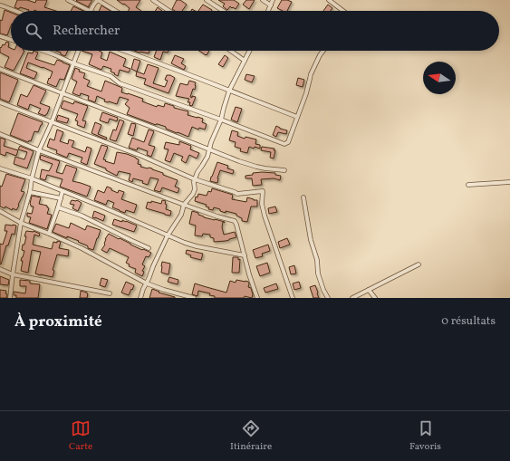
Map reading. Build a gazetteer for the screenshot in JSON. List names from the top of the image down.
{
  "north": "left",
  "page": {
    "search": "Rechercher",
    "heading": ["À proximité", "0 résultats"],
    "nav": ["Carte", "Itinéraire", "Favoris"]
  }
}
